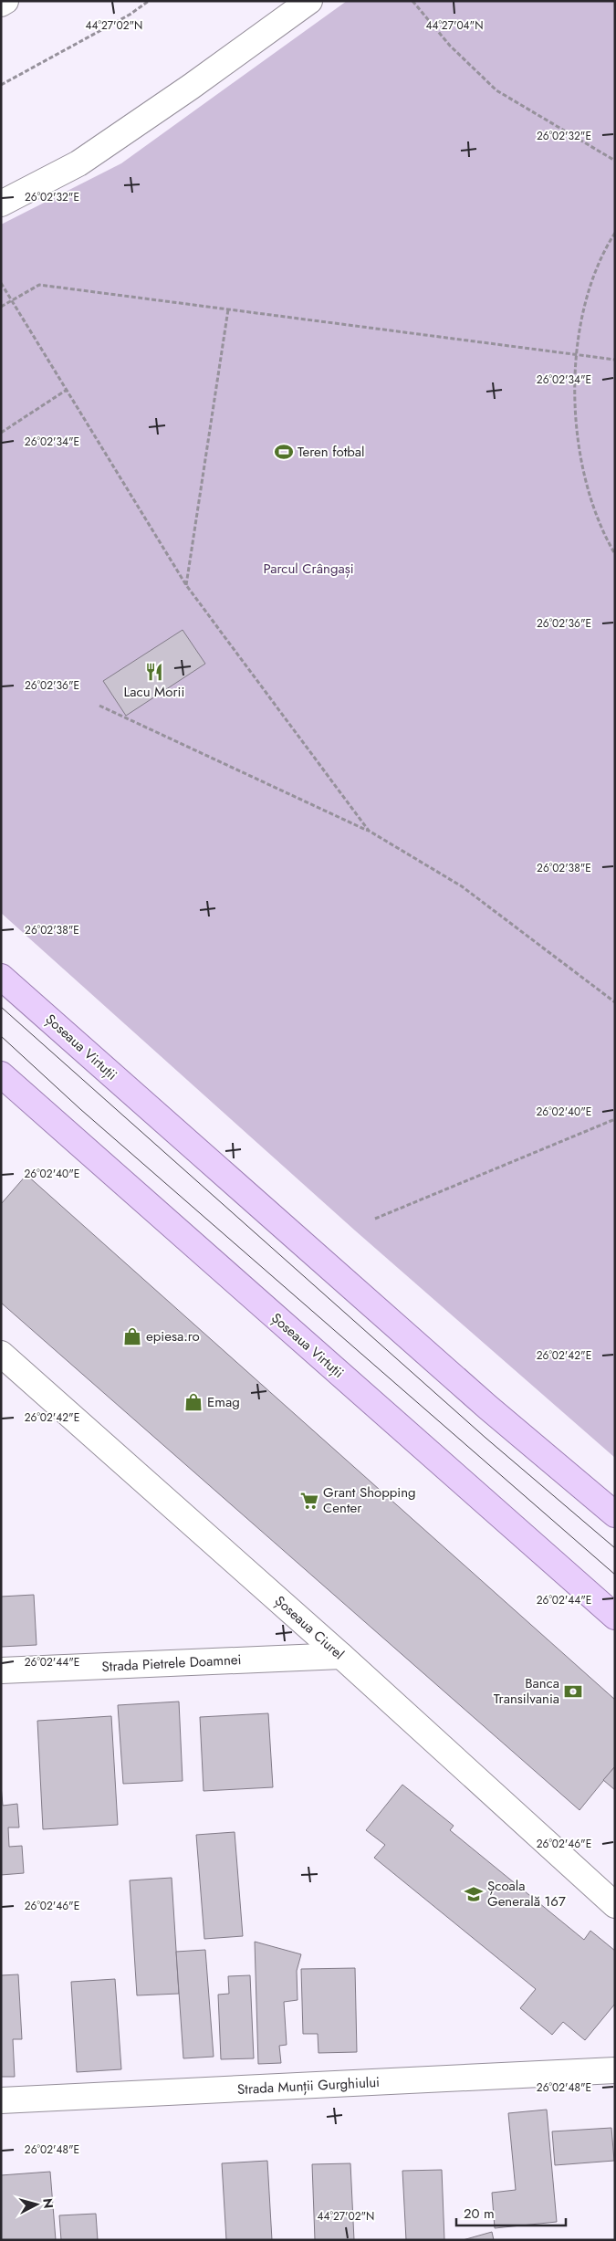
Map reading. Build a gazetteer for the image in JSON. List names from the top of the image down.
{
  "streets": {
    "main road": ["Șoseaua Virtuții"],
    "street": ["Șoseaua Ciurel", "Strada Pietrele Doamnei", "Strada Munții Gurghiului"]
  },
  "crossings": [
    ["Șoseaua Ciurel", "Strada Pietrele Doamnei"]
  ],
  "parks": ["Parcul Crângași"],
  "places": {
    "sports": ["Teren fotbal"],
    "restaurant": ["Lacu Morii"],
    "shop": ["epiesa.ro", "Emag"],
    "supermarket": ["Grant Shopping Center"],
    "bank": ["Banca Transilvania"],
    "school or university": ["Școala Generală 167"]
  },
  "scale_bar": "20 m",
  "north": "right",
  "coordinates": [
    "44°27'02\"N",
    "44°27'04\"N",
    "26°02'32\"E",
    "26°02'34\"E",
    "26°02'36\"E",
    "26°02'38\"E",
    "26°02'40\"E",
    "26°02'42\"E",
    "26°02'44\"E",
    "26°02'46\"E",
    "26°02'48\"E"
  ]
}
